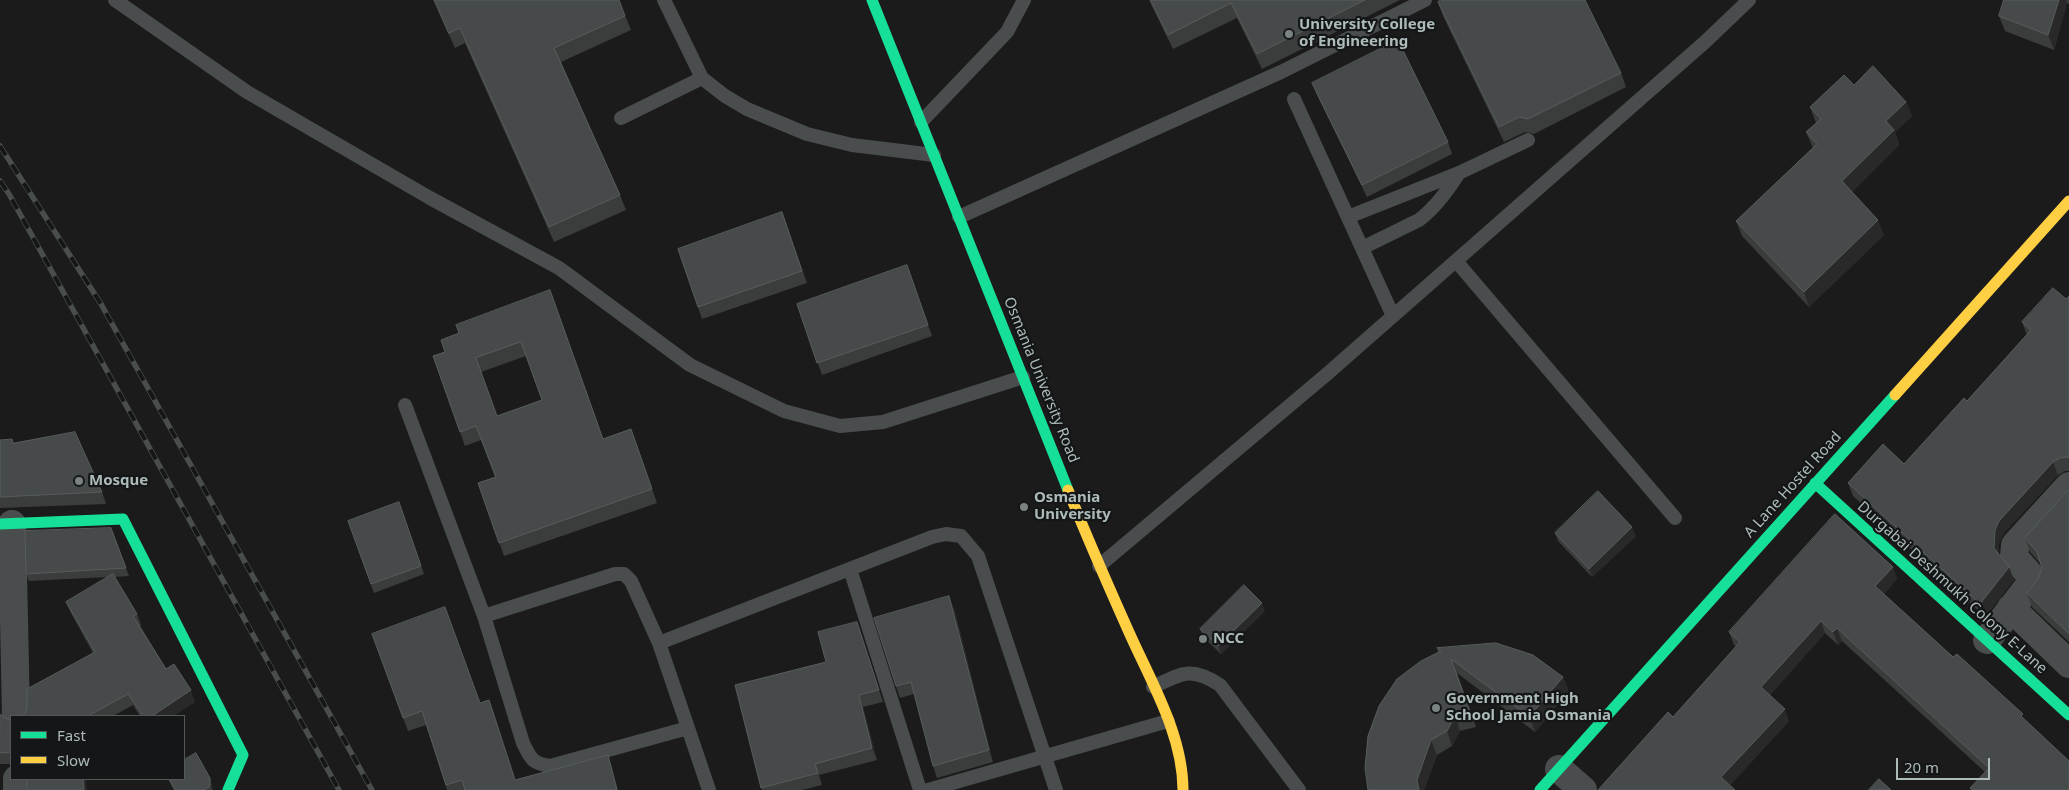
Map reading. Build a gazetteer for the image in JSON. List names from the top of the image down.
{
  "streets": {
    "street": ["Osmania University Road", "A Lane Hostel Road", "Durgabai Deshmukh Colony E-Lane"]
  },
  "crossings": [
    ["A Lane Hostel Road", "Durgabai Deshmukh Colony E-Lane"]
  ],
  "places": [
    "University College of Engineering",
    "Mosque",
    "Osmania University",
    "NCC",
    "Government High School Jamia Osmania"
  ],
  "legend": ["Fast", "Slow"],
  "scale_bar": "20 m"
}
